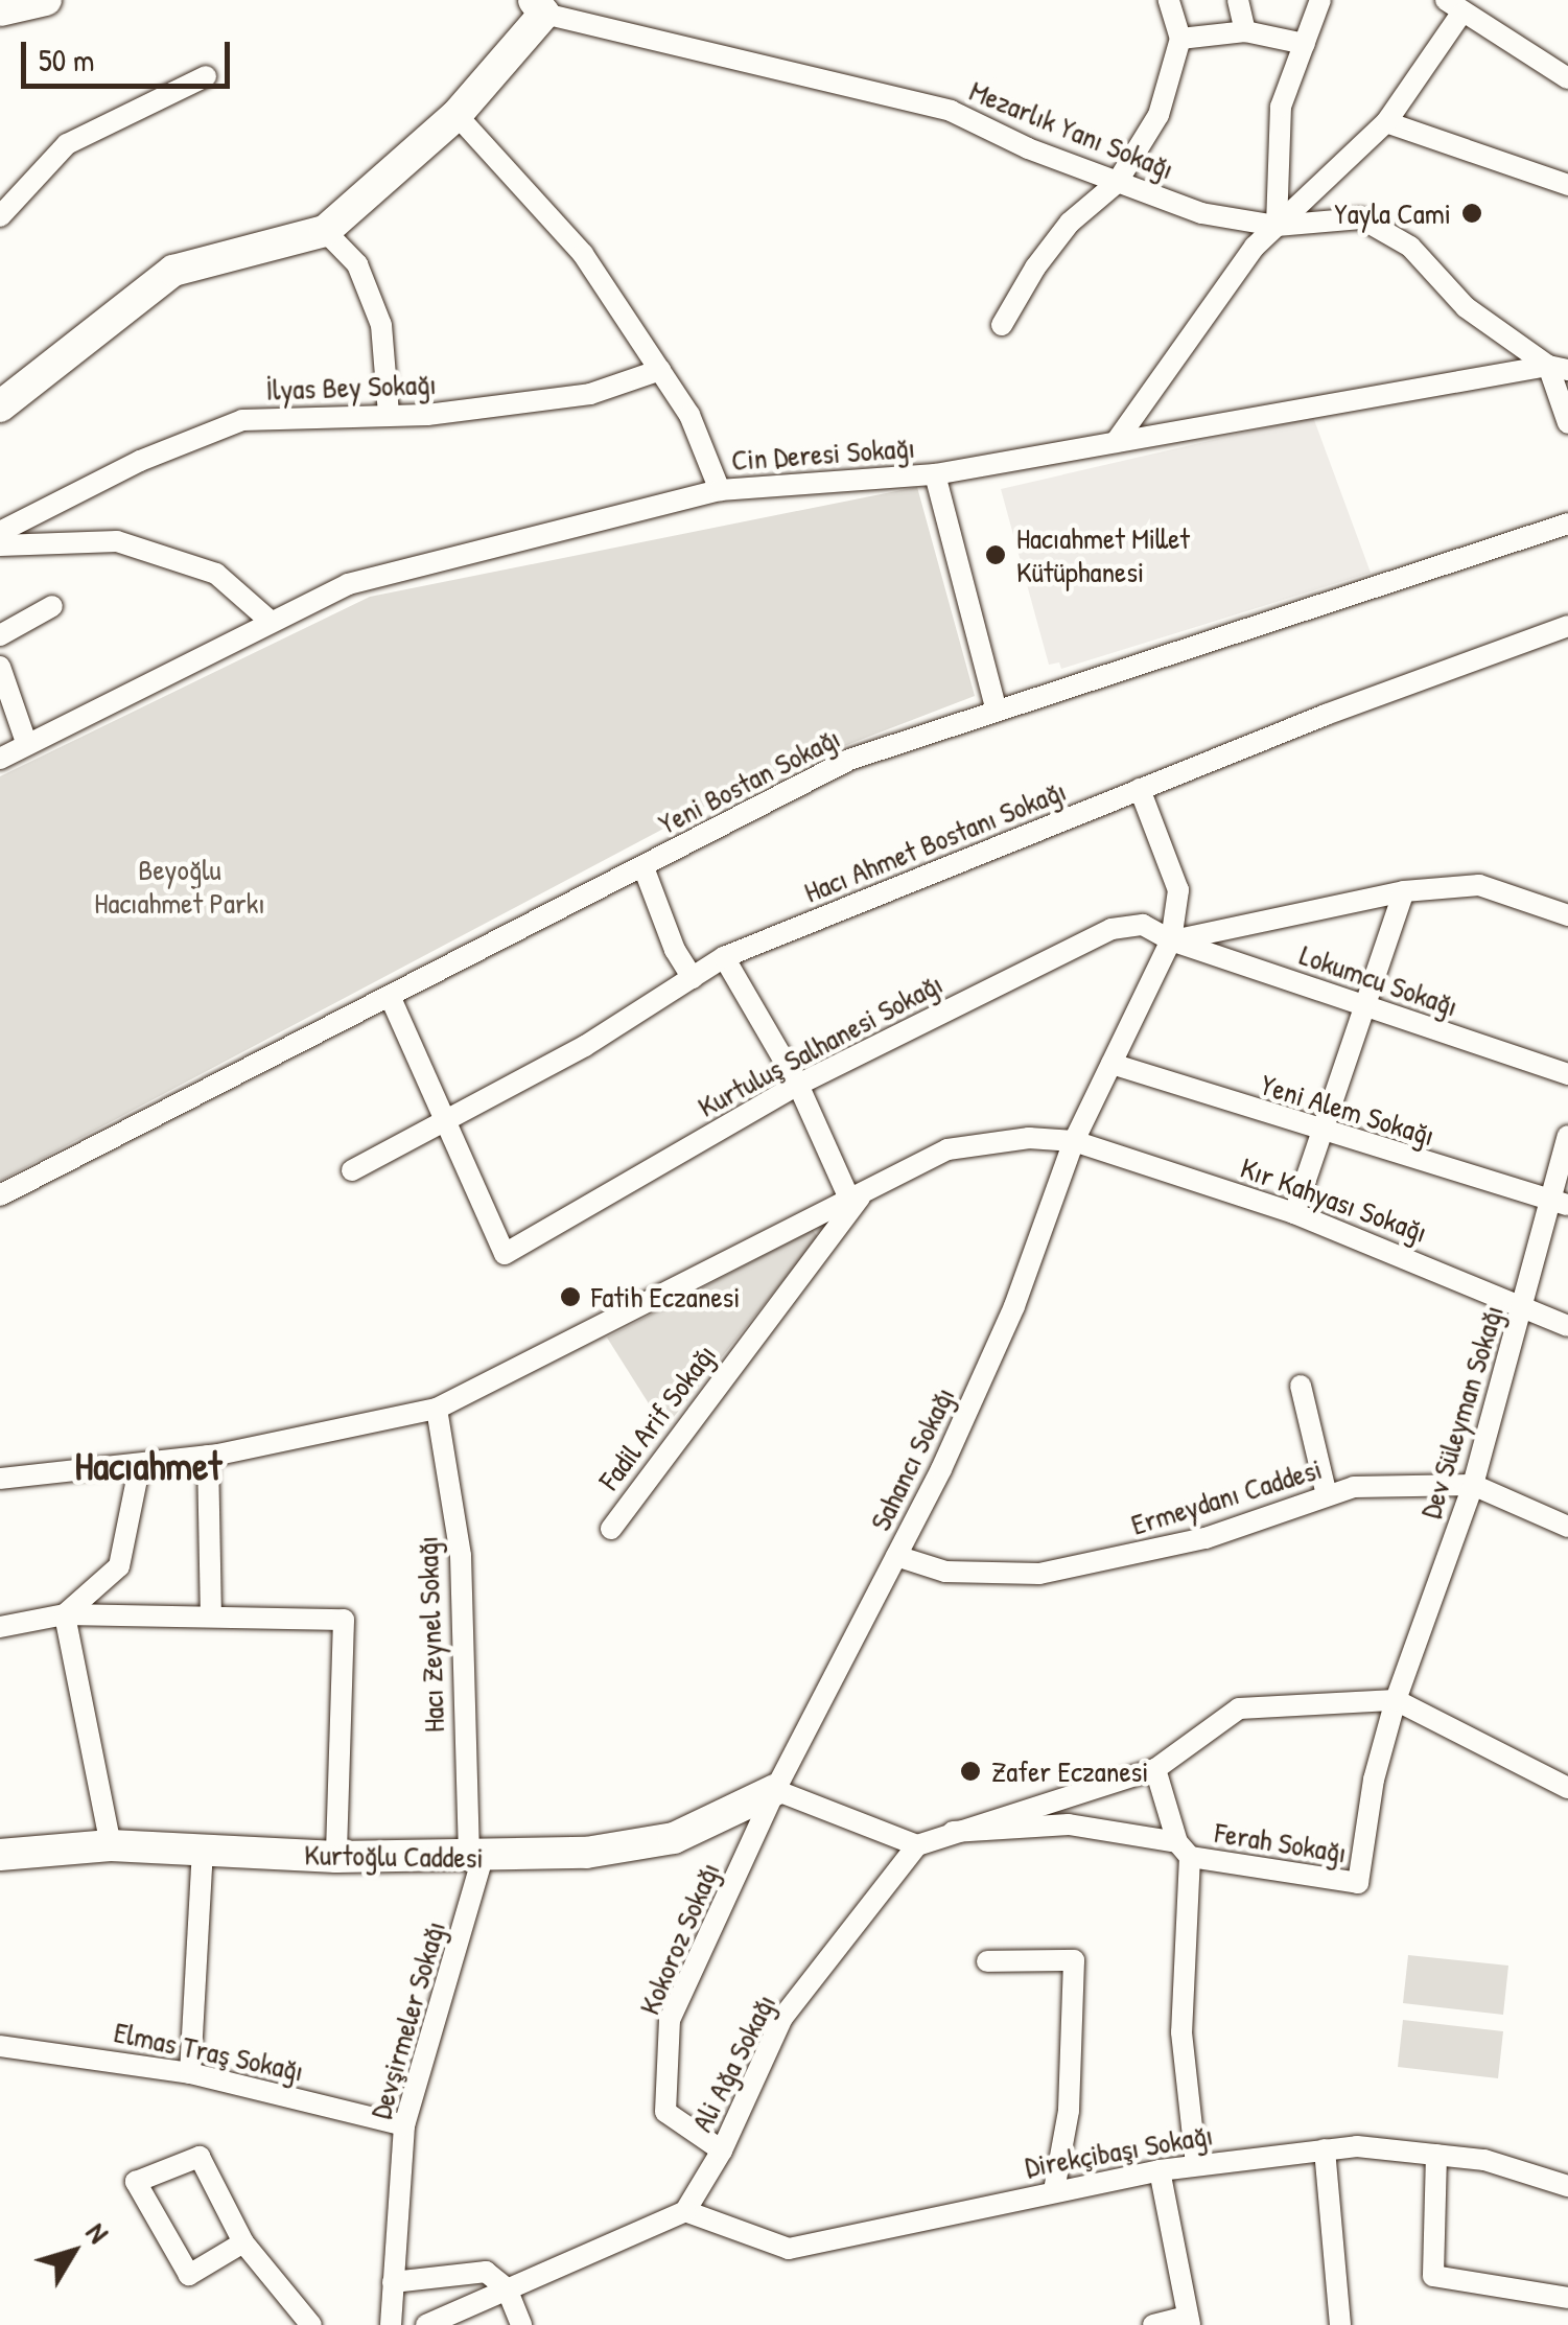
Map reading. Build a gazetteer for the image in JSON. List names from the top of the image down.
{
  "streets": {
    "street": [
      "Mezarlık Yanı Sokağı",
      "İlyas Bey Sokağı",
      "Cin Deresi Sokağı",
      "Yeni Bostan Sokağı",
      "Hacı Ahmet Bostanı Sokağı",
      "Lokumcu Sokağı",
      "Kurtuluş Salhanesi Sokağı",
      "Yeni Alem Sokağı",
      "Kır Kahyası Sokağı",
      "Dev Süleyman Sokağı",
      "Fadil Arif Sokağı",
      "Sahancı Sokağı",
      "Ermeydanı Caddesi",
      "Hacı Zeynel Sokağı",
      "Ferah Sokağı",
      "Kurtoğlu Caddesi",
      "Kokoroz Sokağı",
      "Devşirmeler Sokağı",
      "Elmas Traş Sokağı",
      "Ali Ağa Sokağı",
      "Direkçibaşı Sokağı"
    ]
  },
  "crossings": [
    ["Mezarlık Yanı Sokağı", "Cin Deresi Sokağı"],
    ["Hacı Ahmet Bostanı Sokağı", "Kurtuluş Salhanesi Sokağı"],
    ["Hacı Ahmet Bostanı Sokağı", "Sahancı Sokağı"],
    ["Lokumcu Sokağı", "Kurtuluş Salhanesi Sokağı"],
    ["Lokumcu Sokağı", "Sahancı Sokağı"],
    ["Kurtuluş Salhanesi Sokağı", "Sahancı Sokağı"],
    ["Yeni Alem Sokağı", "Dev Süleyman Sokağı"],
    ["Yeni Alem Sokağı", "Sahancı Sokağı"],
    ["Kır Kahyası Sokağı", "Dev Süleyman Sokağı"],
    ["Kır Kahyası Sokağı", "Fadil Arif Sokağı"],
    ["Kır Kahyası Sokağı", "Sahancı Sokağı"],
    ["Kır Kahyası Sokağı", "Hacı Zeynel Sokağı"],
    ["Dev Süleyman Sokağı", "Ermeydanı Caddesi"],
    ["Dev Süleyman Sokağı", "Ferah Sokağı"],
    ["Sahancı Sokağı", "Ermeydanı Caddesi"],
    ["Sahancı Sokağı", "Kurtoğlu Caddesi"],
    ["Sahancı Sokağı", "Kokoroz Sokağı"],
    ["Hacı Zeynel Sokağı", "Kurtoğlu Caddesi"],
    ["Hacı Zeynel Sokağı", "Devşirmeler Sokağı"],
    ["Kurtoğlu Caddesi", "Kokoroz Sokağı"],
    ["Kurtoğlu Caddesi", "Devşirmeler Sokağı"],
    ["Kokoroz Sokağı", "Ali Ağa Sokağı"],
    ["Devşirmeler Sokağı", "Elmas Traş Sokağı"],
    ["Ali Ağa Sokağı", "Direkçibaşı Sokağı"]
  ],
  "districts": ["Hacıahmet"],
  "parks": ["Beyoğlu Hacıahmet Parkı"],
  "places": [
    "Yayla Cami",
    "Hacıahmet Millet Kütüphanesi",
    "Fatih Eczanesi",
    "Zafer Eczanesi"
  ],
  "scale_bar": "50 m",
  "north": "top right"
}
